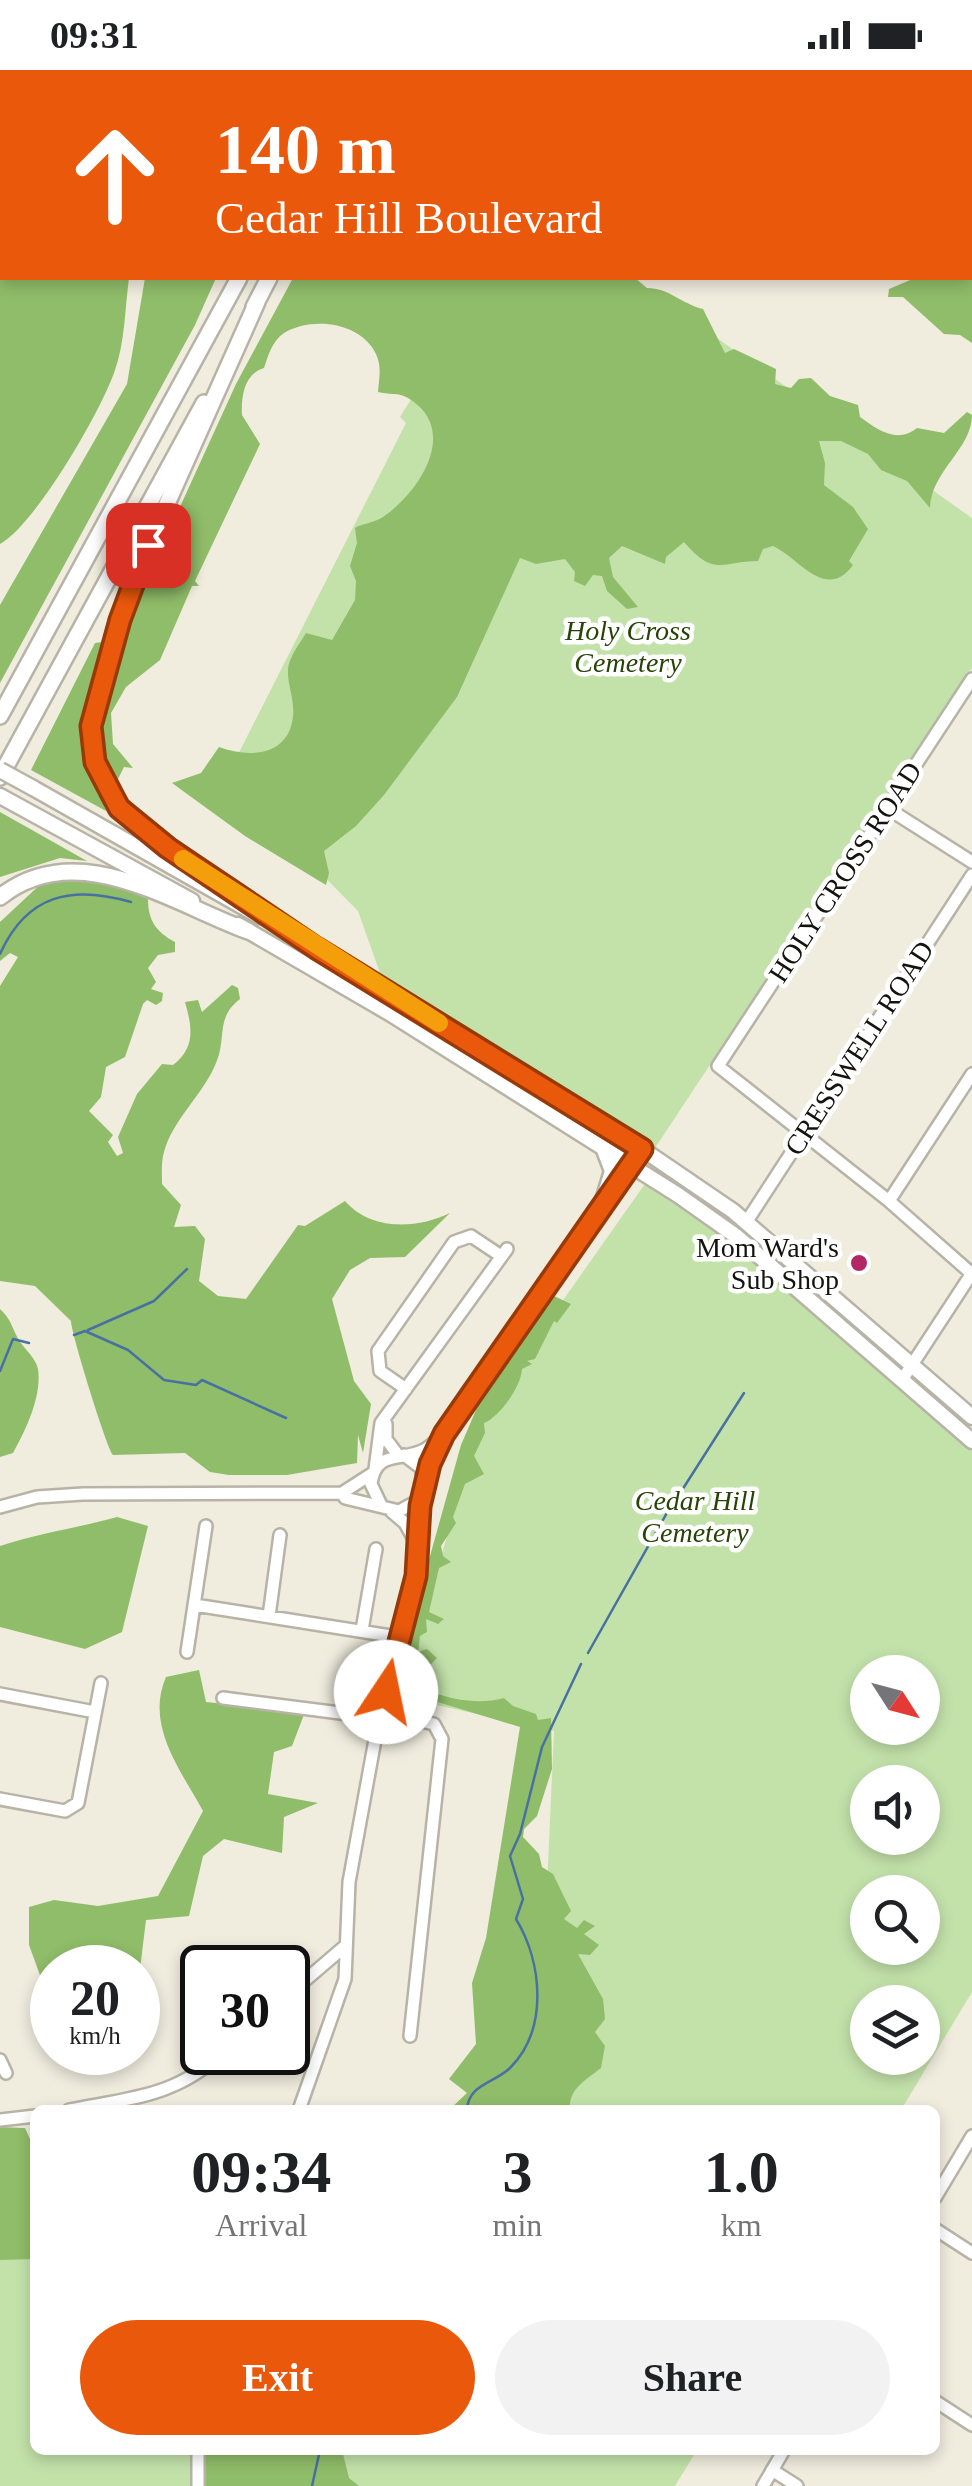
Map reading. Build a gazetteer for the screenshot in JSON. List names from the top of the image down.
{
  "streets": {
    "street": ["HOLY CROSS ROAD", "CRESSWELL ROAD"]
  },
  "crossings": [
    ["HOLY CROSS ROAD", "CRESSWELL ROAD"]
  ],
  "parks": ["Holy Cross Cemetery", "Cedar Hill Cemetery"],
  "places": ["Mom Ward's Sub Shop"],
  "north": "bottom right",
  "page": {
    "status": "09:31",
    "turn": ["140 m", "Cedar Hill Boulevard"],
    "speed": "20 km/h",
    "limit": "30",
    "eta": [
      "09:34",
      "Arrival",
      "3",
      "min",
      "1.0",
      "km"
    ],
    "buttons": ["Exit", "Share"]
  }
}
